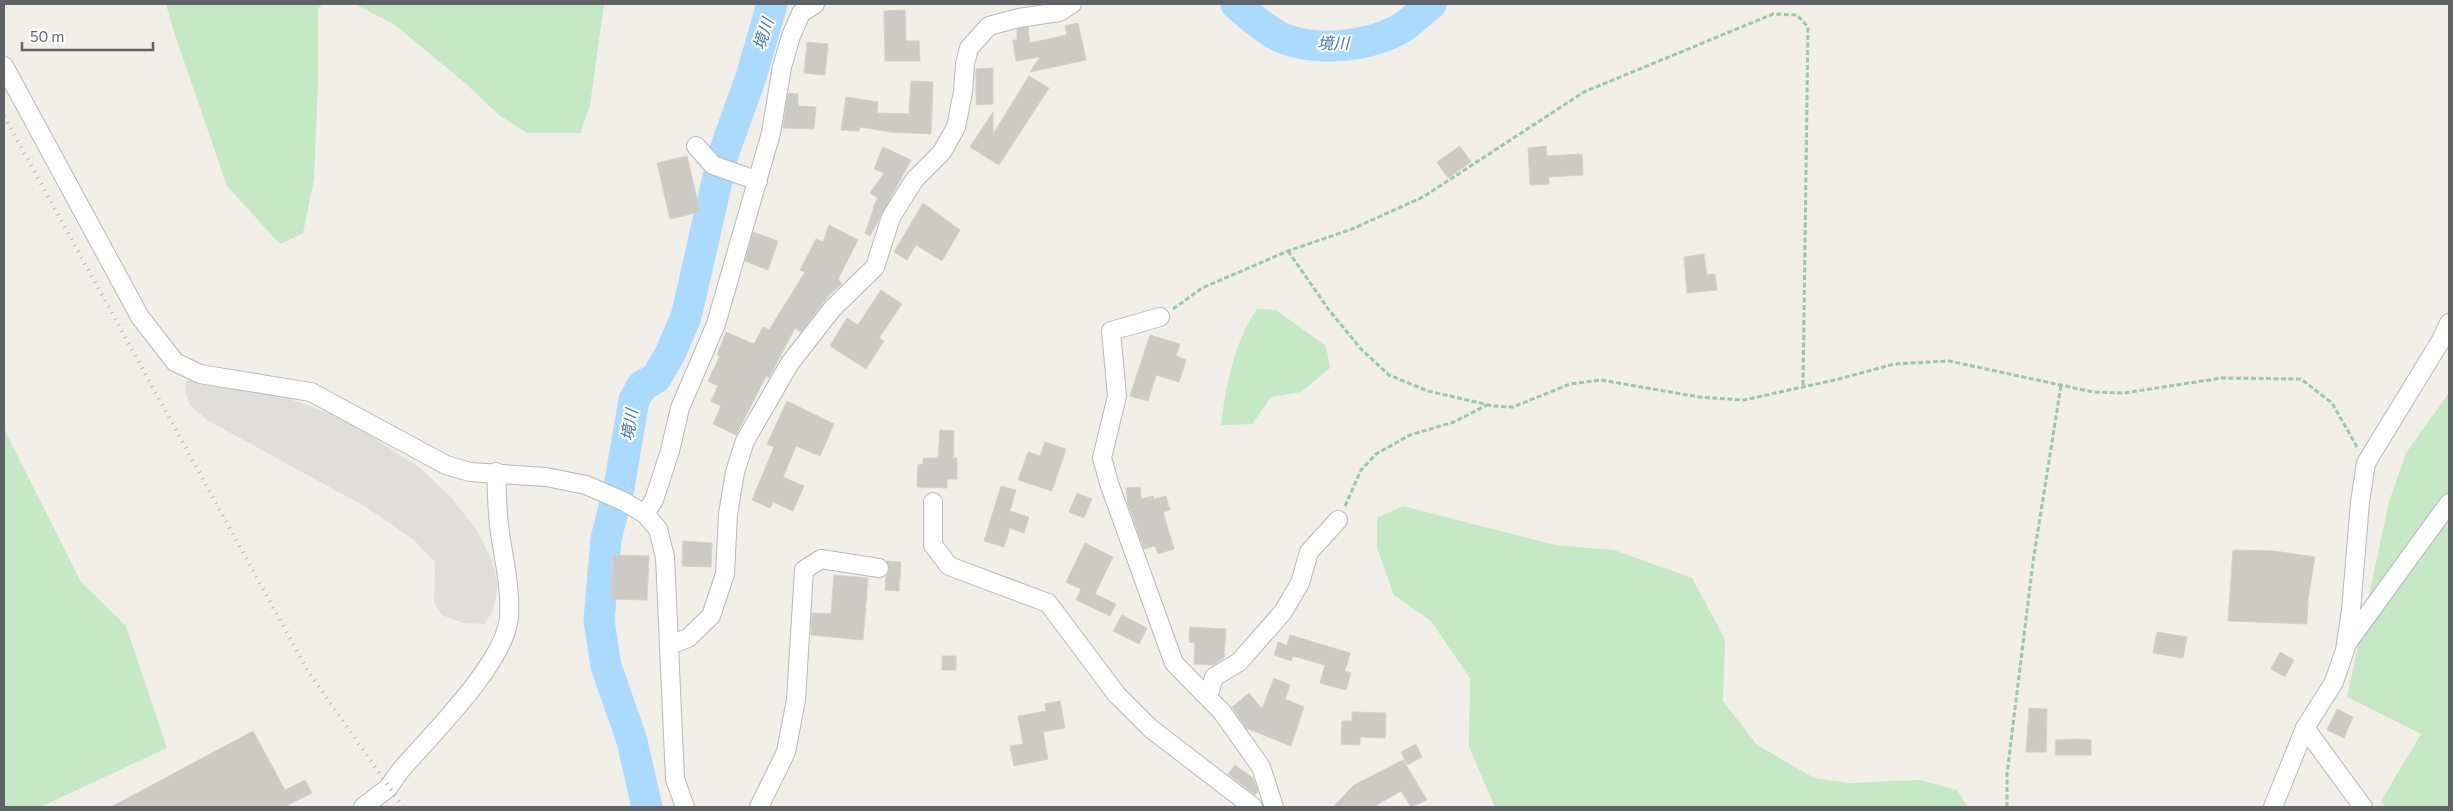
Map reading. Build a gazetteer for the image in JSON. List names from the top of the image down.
{
  "water": ["境川"],
  "scale_bar": "50 m"
}
